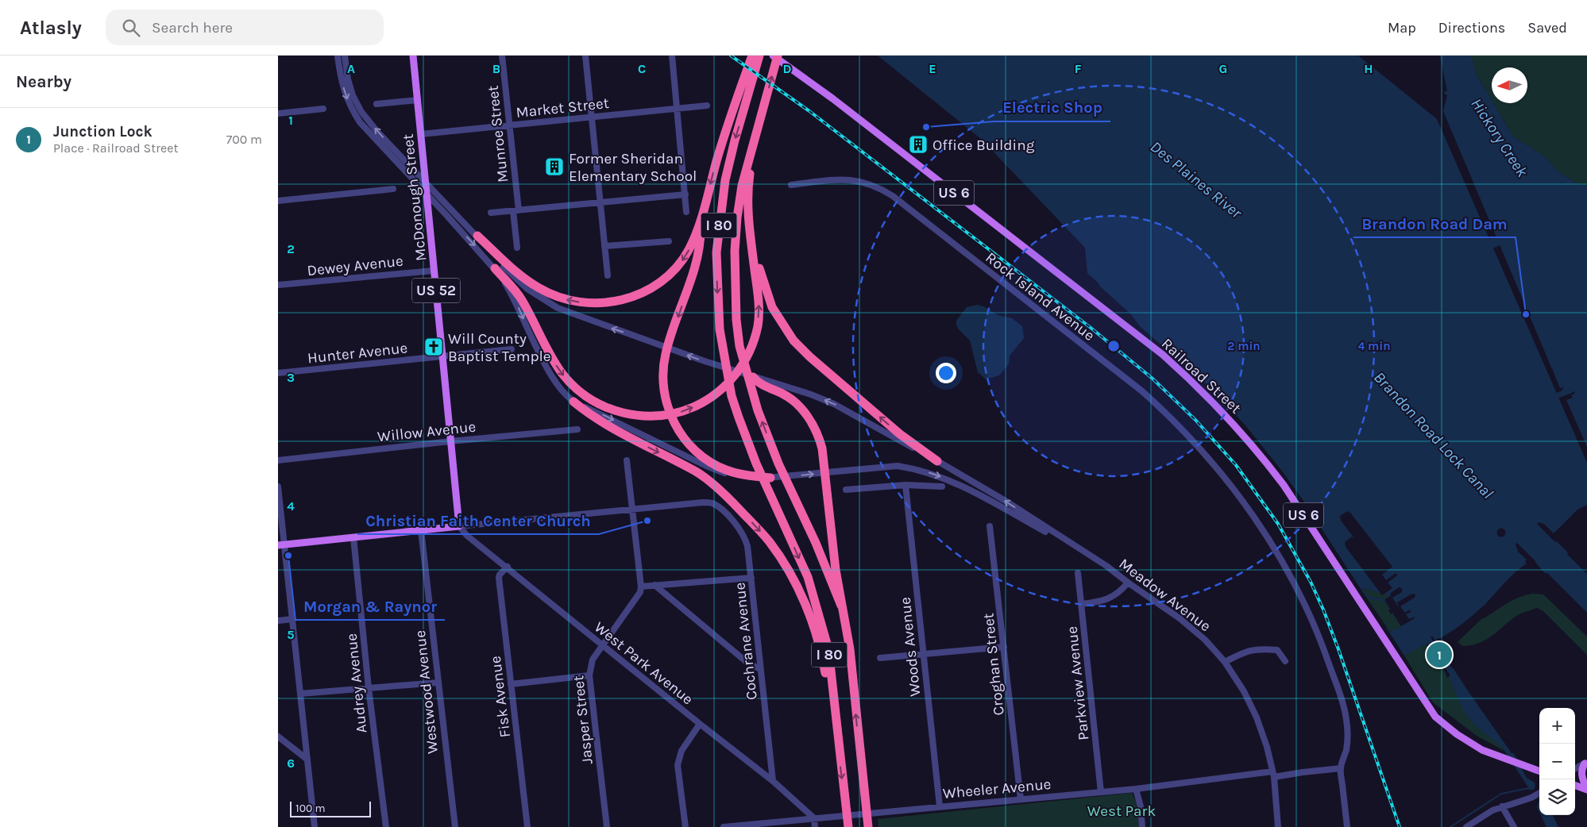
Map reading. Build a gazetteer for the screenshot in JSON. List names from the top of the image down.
{
  "streets": {
    "highway": ["I 80"],
    "main road": [
      "US 6",
      "McDonough Street",
      "US 52",
      "Railroad Street"
    ],
    "street": [
      "Market Street",
      "Munroe Street",
      "Dewey Avenue",
      "Rock Island Avenue",
      "Hunter Avenue",
      "Willow Avenue",
      "Meadow Avenue",
      "Cochrane Avenue",
      "Woods Avenue",
      "West Park Avenue",
      "Croghan Street",
      "Audrey Avenue",
      "Parkview Avenue",
      "Westwood Avenue",
      "Fisk Avenue",
      "Jasper Street",
      "Wheeler Avenue"
    ]
  },
  "crossings": [
    ["Market Street", "Munroe Street"],
    ["Market Street", "McDonough Street"],
    ["McDonough Street", "Dewey Avenue"],
    ["McDonough Street", "Hunter Avenue"],
    ["McDonough Street", "Willow Avenue"],
    ["McDonough Street", "West Park Avenue"],
    ["Rock Island Avenue", "Wheeler Avenue"],
    ["Meadow Avenue", "Wheeler Avenue"],
    ["Cochrane Avenue", "West Park Avenue"],
    ["Woods Avenue", "Wheeler Avenue"],
    ["West Park Avenue", "Fisk Avenue"],
    ["West Park Avenue", "Jasper Street"],
    ["West Park Avenue", "Wheeler Avenue"],
    ["Croghan Street", "Wheeler Avenue"],
    ["Parkview Avenue", "Wheeler Avenue"]
  ],
  "water": ["Hickory Creek", "Des Plaines River", "Brandon Road Lock Canal"],
  "parks": ["West Park"],
  "places": {
    "other": [
      "Electric Shop",
      "Brandon Road Dam",
      "Christian Faith Center Church",
      "Morgan & Raynor"
    ],
    "building": ["Office Building", "Former Sheridan Elementary School"],
    "church": ["Will County Baptist Temple"]
  },
  "scale_bar": "100 m",
  "north": "left",
  "page": {
    "header": "Atlasly",
    "search": "Search here",
    "nav": ["Map", "Directions", "Saved"],
    "heading": "Nearby",
    "list": [
      {
        "mark": "1",
        "name": "Junction Lock",
        "note": "Place · Railroad Street",
        "value": "700 m"
      }
    ],
    "pins": "1",
    "map_buttons": ["+", "−"],
    "scale": "100 m"
  },
  "grid": {
    "columns": [
      "A",
      "B",
      "C",
      "D",
      "E",
      "F",
      "G",
      "H"
    ],
    "rows": [
      "1",
      "2",
      "3",
      "4",
      "5",
      "6"
    ]
  },
  "rings": ["2 min", "4 min"]
}
